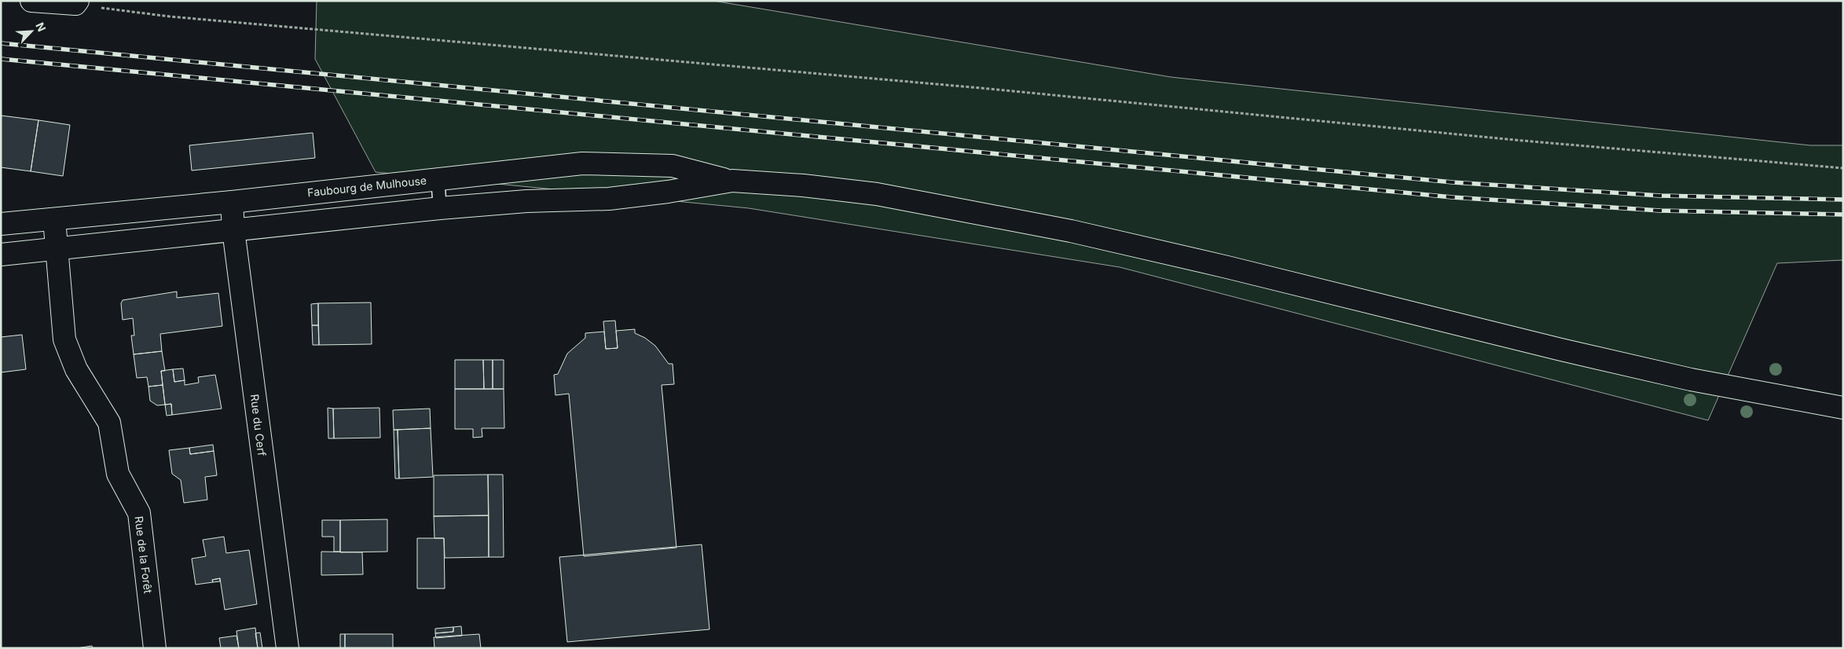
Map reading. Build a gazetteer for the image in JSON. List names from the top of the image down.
{
  "streets": {
    "main road": ["Faubourg de Mulhouse", "Rue du Cerf", "Rue de la Forêt"]
  },
  "crossings": [
    ["Faubourg de Mulhouse", "Rue du Cerf"],
    ["Faubourg de Mulhouse", "Rue de la Forêt"]
  ],
  "north": "top right"
}
